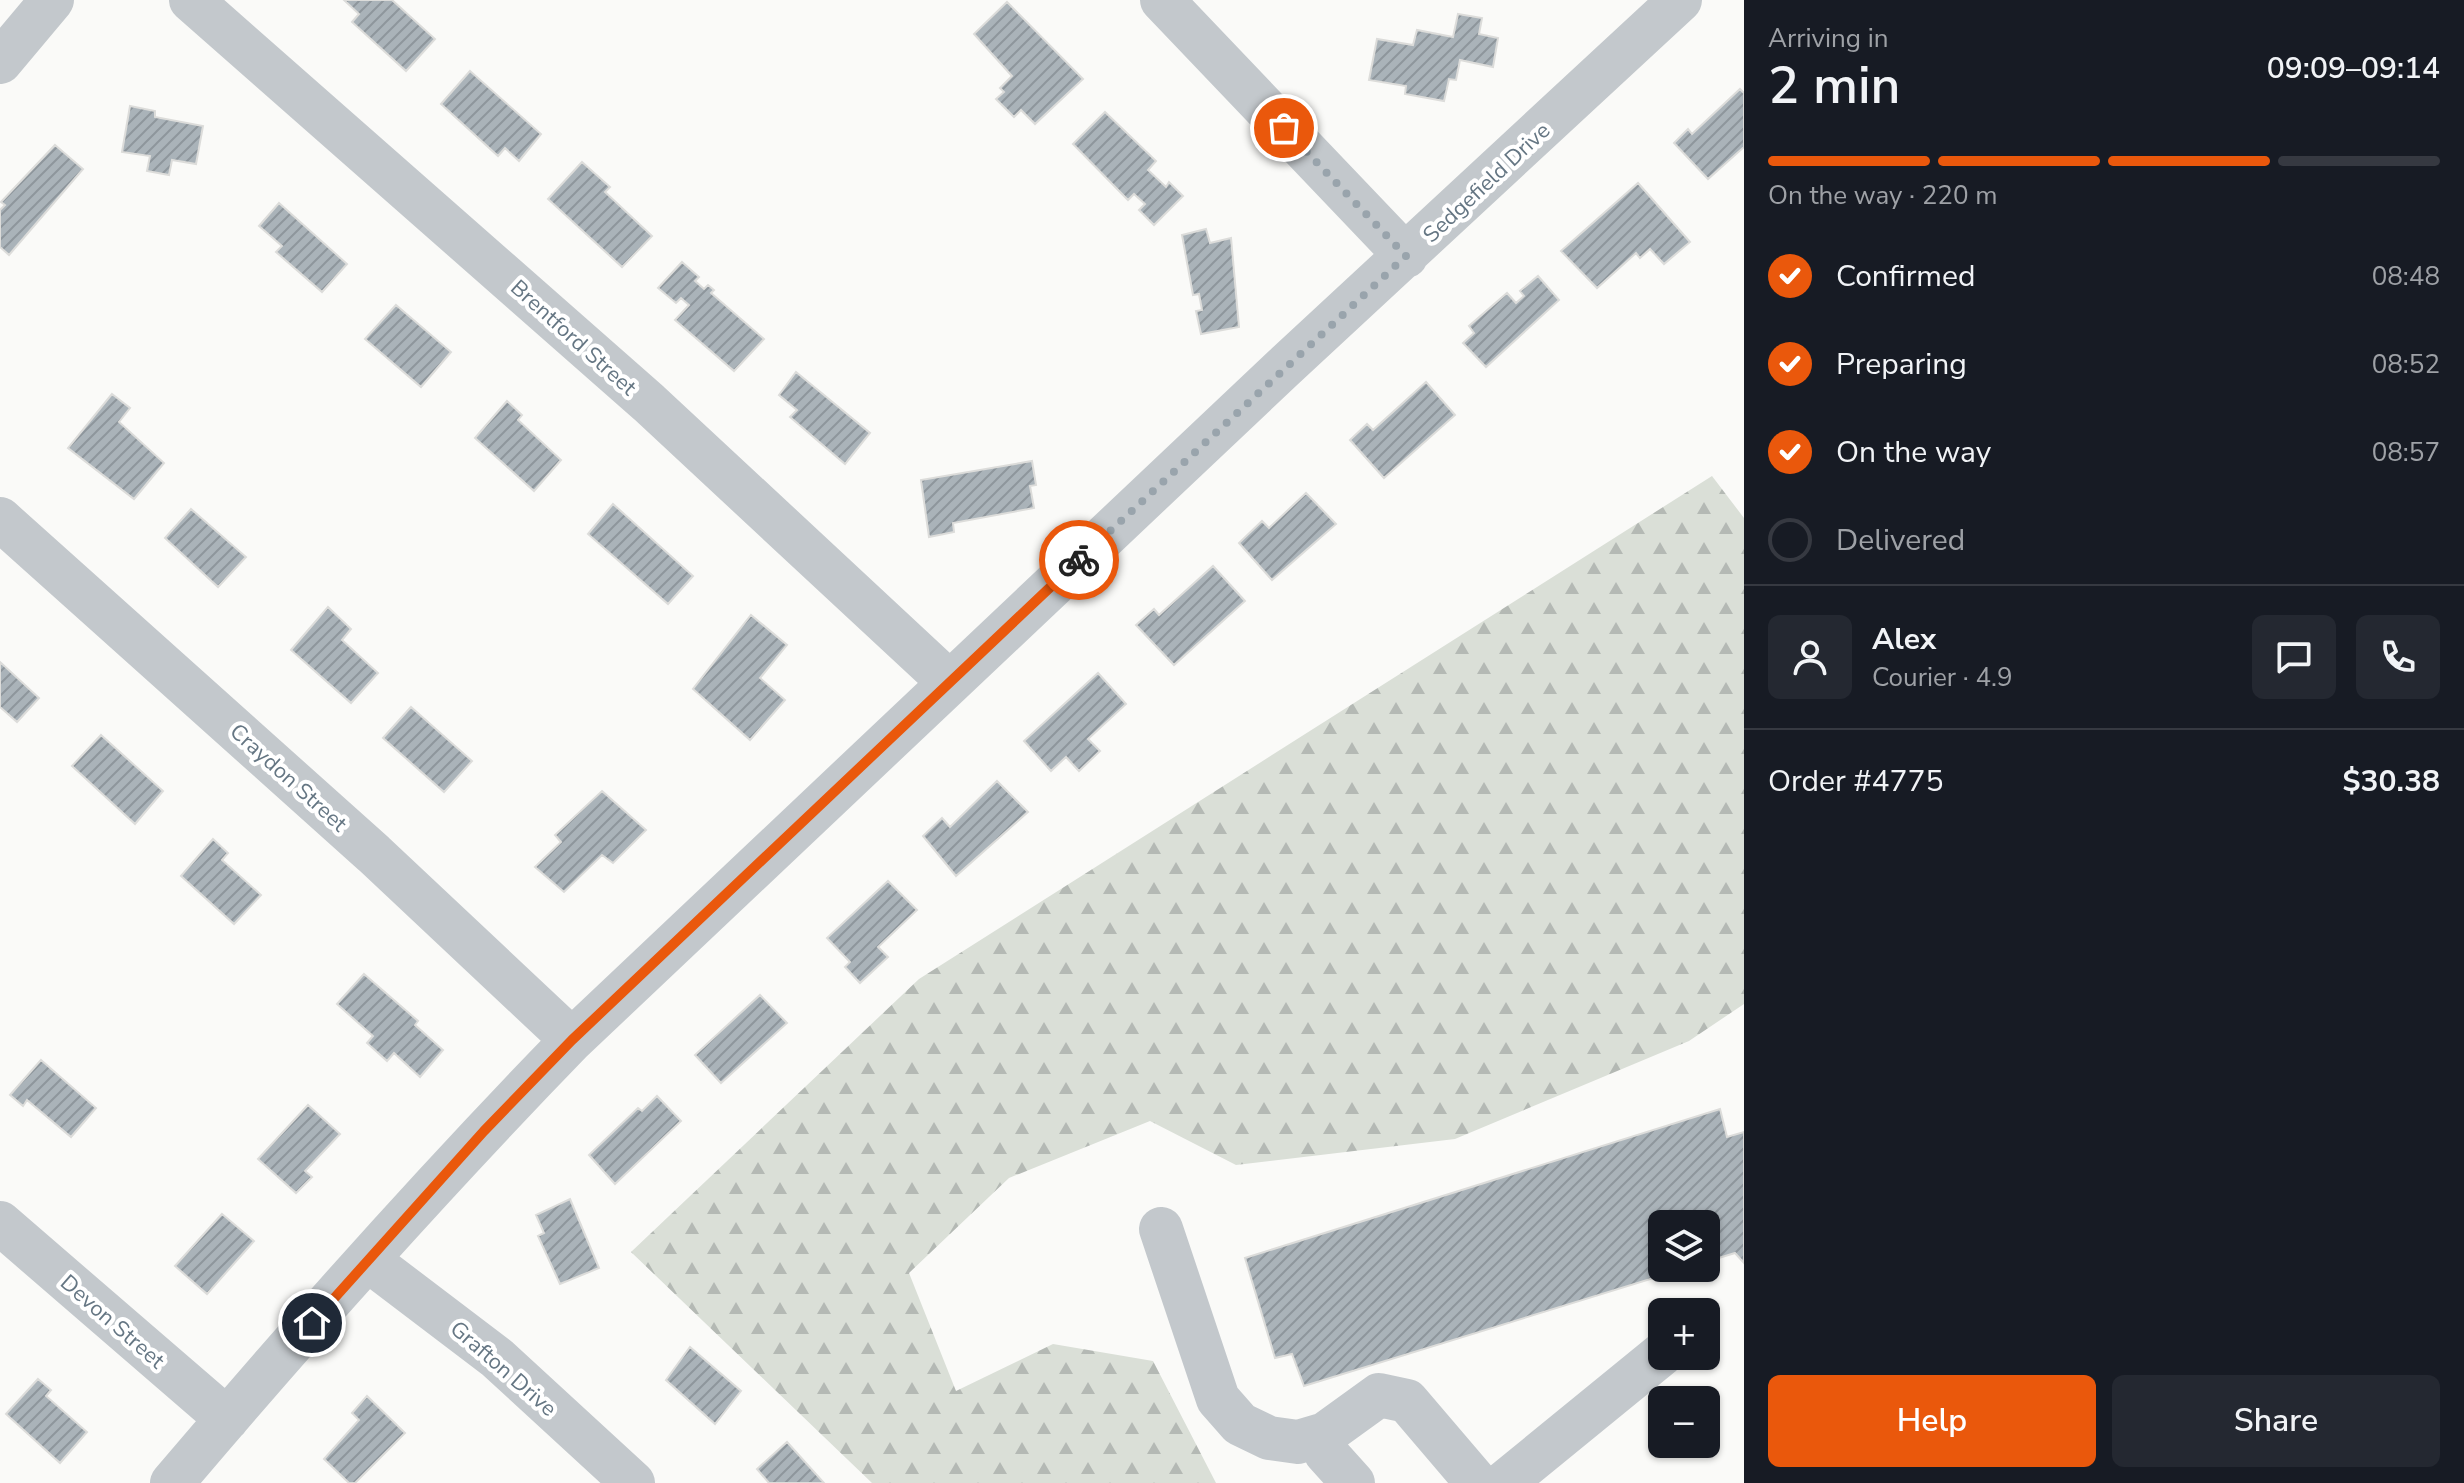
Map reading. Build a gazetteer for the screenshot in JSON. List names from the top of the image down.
{
  "streets": {
    "street": [
      "Sedgefield Drive",
      "Brentford Street",
      "Craydon Street",
      "Devon Street",
      "Grafton Drive"
    ]
  },
  "crossings": [
    ["Sedgefield Drive", "Brentford Street"],
    ["Sedgefield Drive", "Craydon Street"],
    ["Sedgefield Drive", "Devon Street"],
    ["Sedgefield Drive", "Grafton Drive"]
  ],
  "page": {
    "heading": ["2 min", "Arriving in", "09:09–09:14"],
    "panel": [
      "Alex",
      "Courier · 4.9",
      "Order #4775",
      "$30.38"
    ],
    "bar": "On the way · 220 m",
    "list": [
      ["Confirmed", "08:48"],
      ["Preparing", "08:52"],
      ["On the way", "08:57"],
      "Delivered"
    ],
    "map_buttons": ["+", "−"],
    "buttons": ["Help", "Share"]
  }
}
